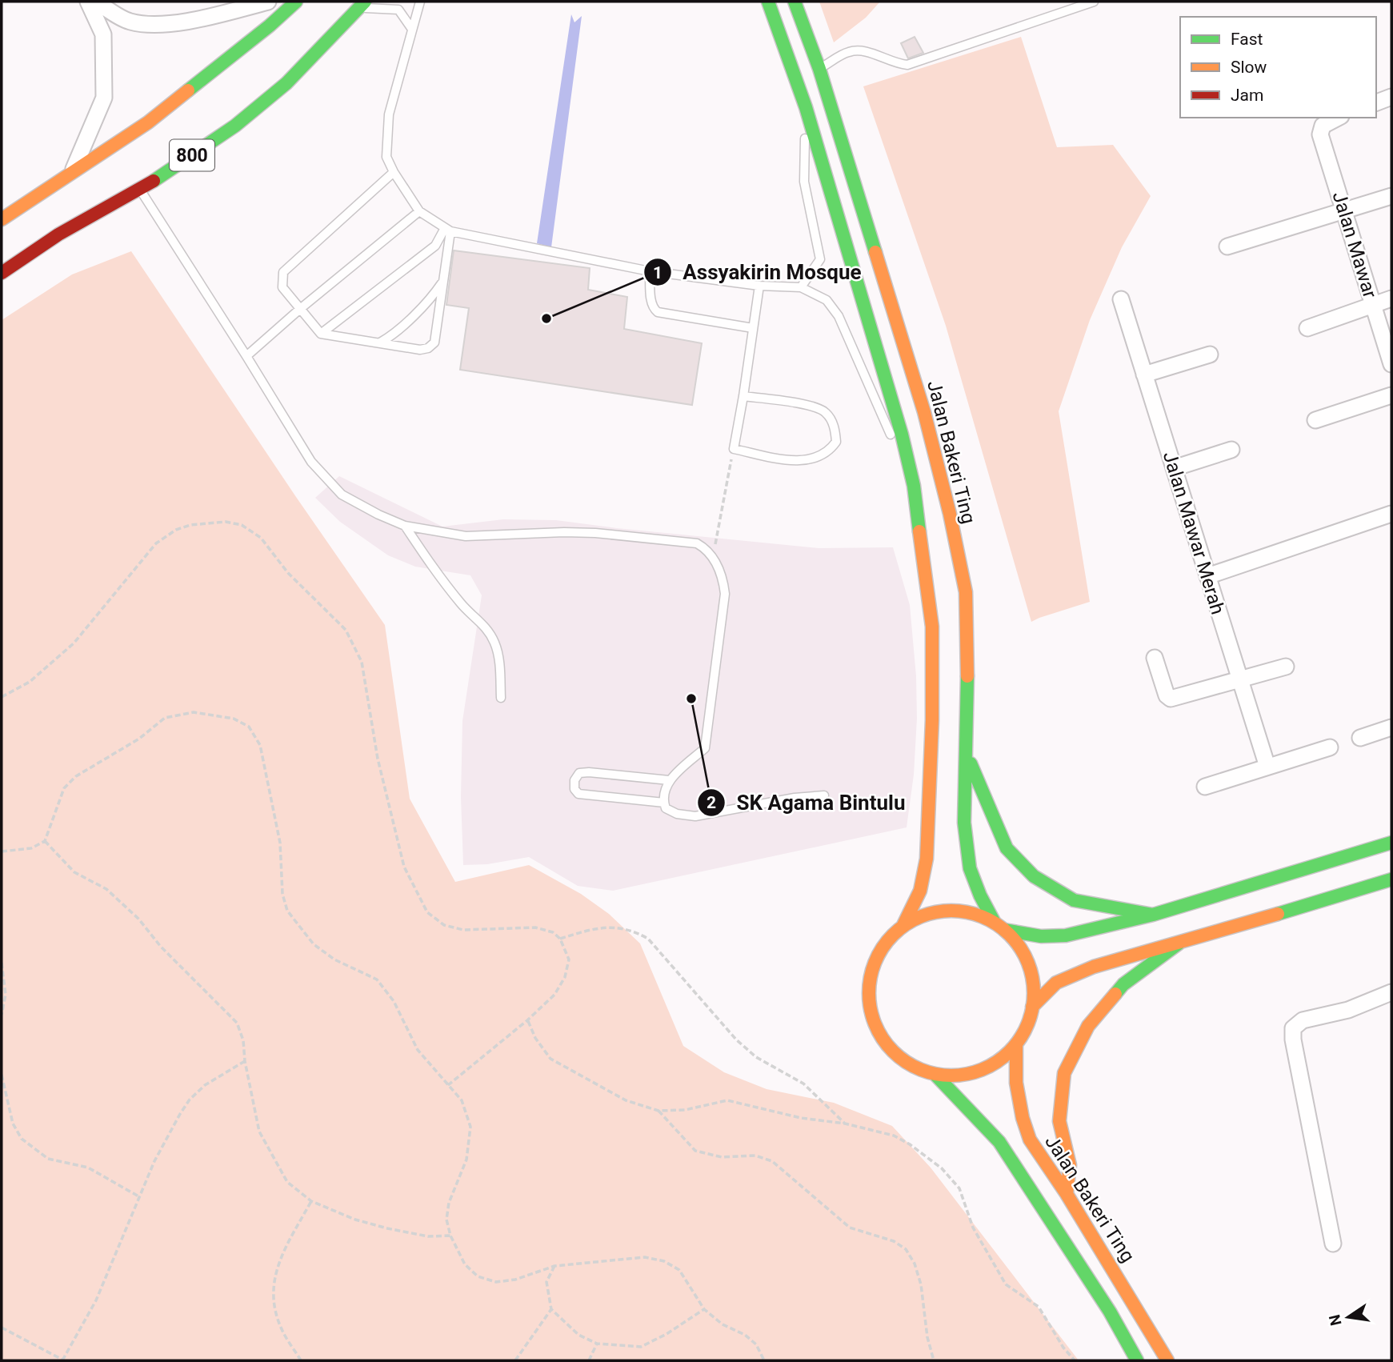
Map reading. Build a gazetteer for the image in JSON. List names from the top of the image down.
{
  "streets": {
    "main road": ["800", "Jalan Bakeri Ting"],
    "street": ["Jalan Mawar", "Jalan Mawar Merah"]
  },
  "places": ["Assyakirin Mosque", "SK Agama Bintulu"],
  "legend": ["Fast", "Slow", "Jam"],
  "north": "left"
}
